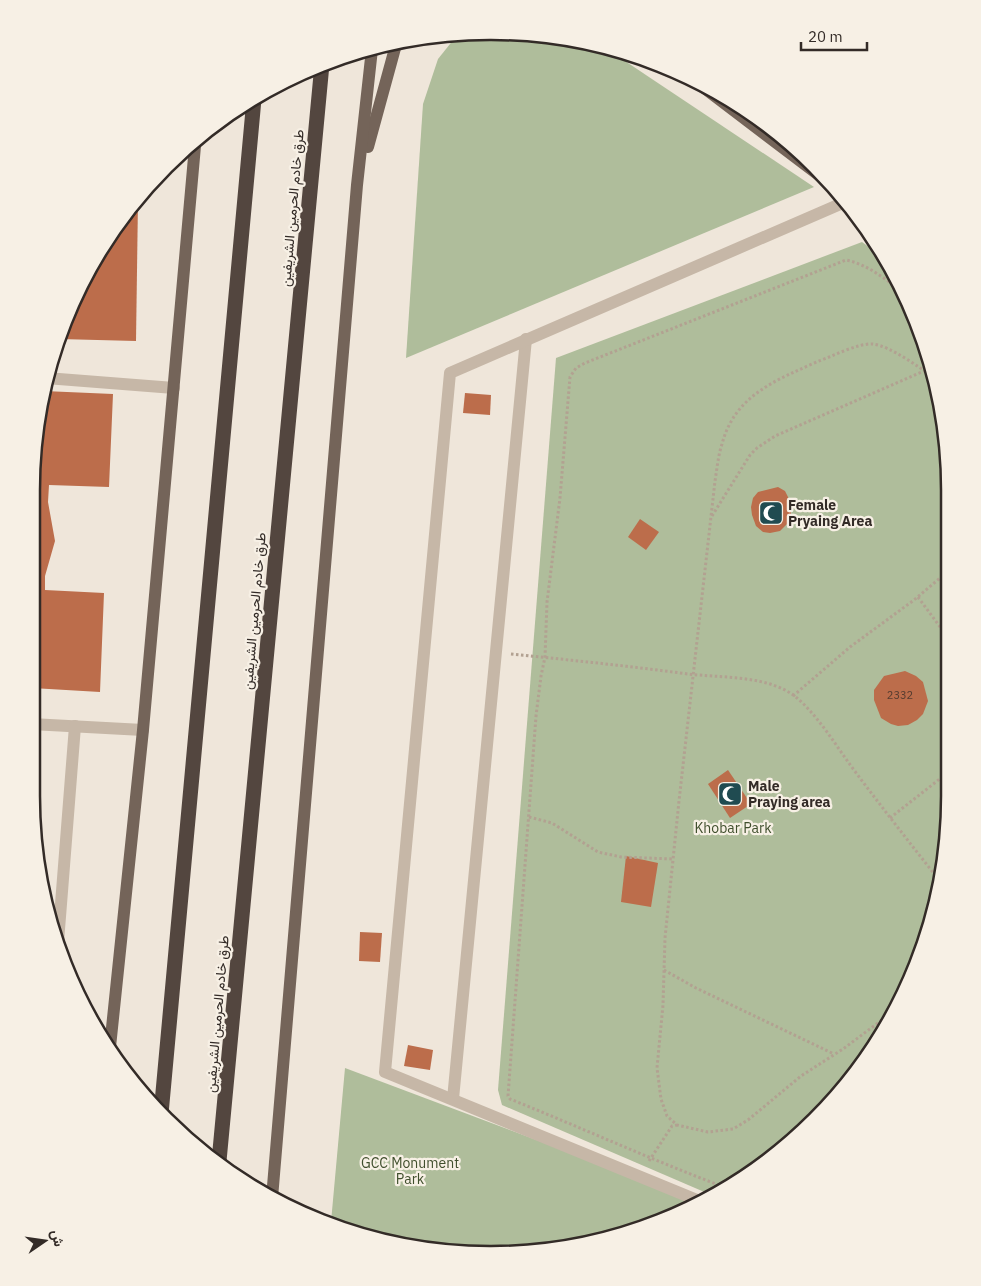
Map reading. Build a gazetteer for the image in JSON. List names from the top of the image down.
{
  "streets": {
    "highway": ["طرق خادم الحرمين الشريفين"]
  },
  "parks": ["Khobar Park", "GCC Monument Park"],
  "places": {
    "mosque": ["Female Pryaing Area", "Male Praying area"]
  },
  "house_numbers": ["2332"],
  "scale_bar": "20 m",
  "north": "right"
}
